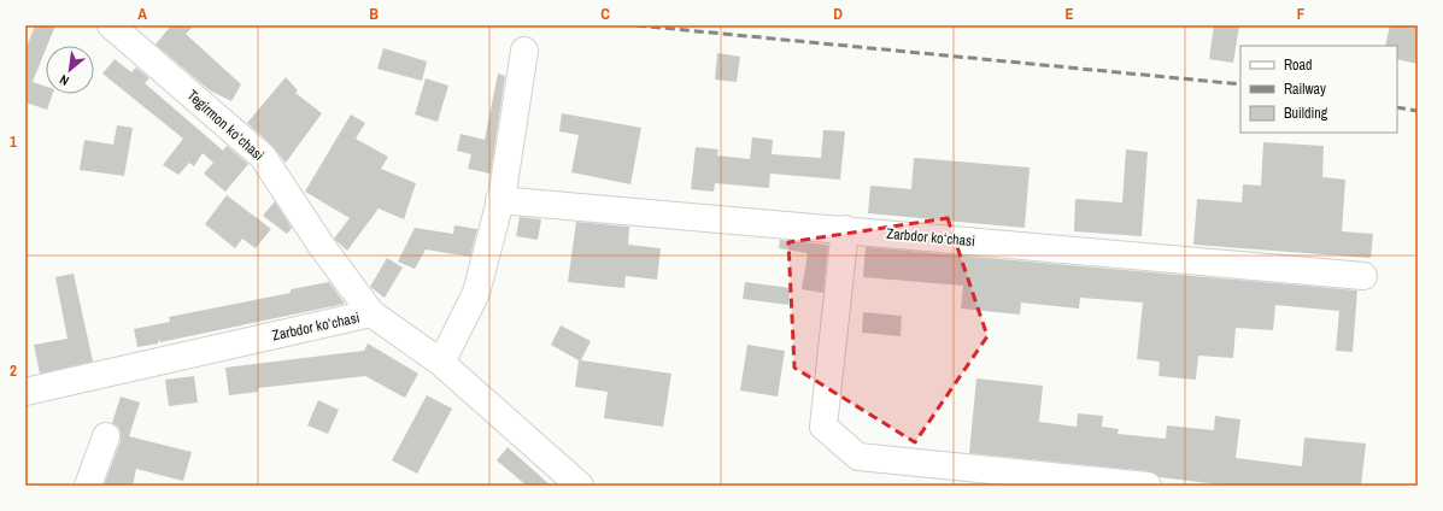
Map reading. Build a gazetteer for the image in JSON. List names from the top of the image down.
{
  "streets": {
    "street": ["Tegirmon koʻchasi", "Zarbdor koʻchasi"]
  },
  "crossings": [
    ["Tegirmon koʻchasi", "Zarbdor koʻchasi"]
  ],
  "legend": ["Road", "Railway", "Building"],
  "north": "bottom left",
  "grid": {
    "columns": [
      "A",
      "B",
      "C",
      "D",
      "E",
      "F"
    ],
    "rows": ["1", "2"]
  }
}
